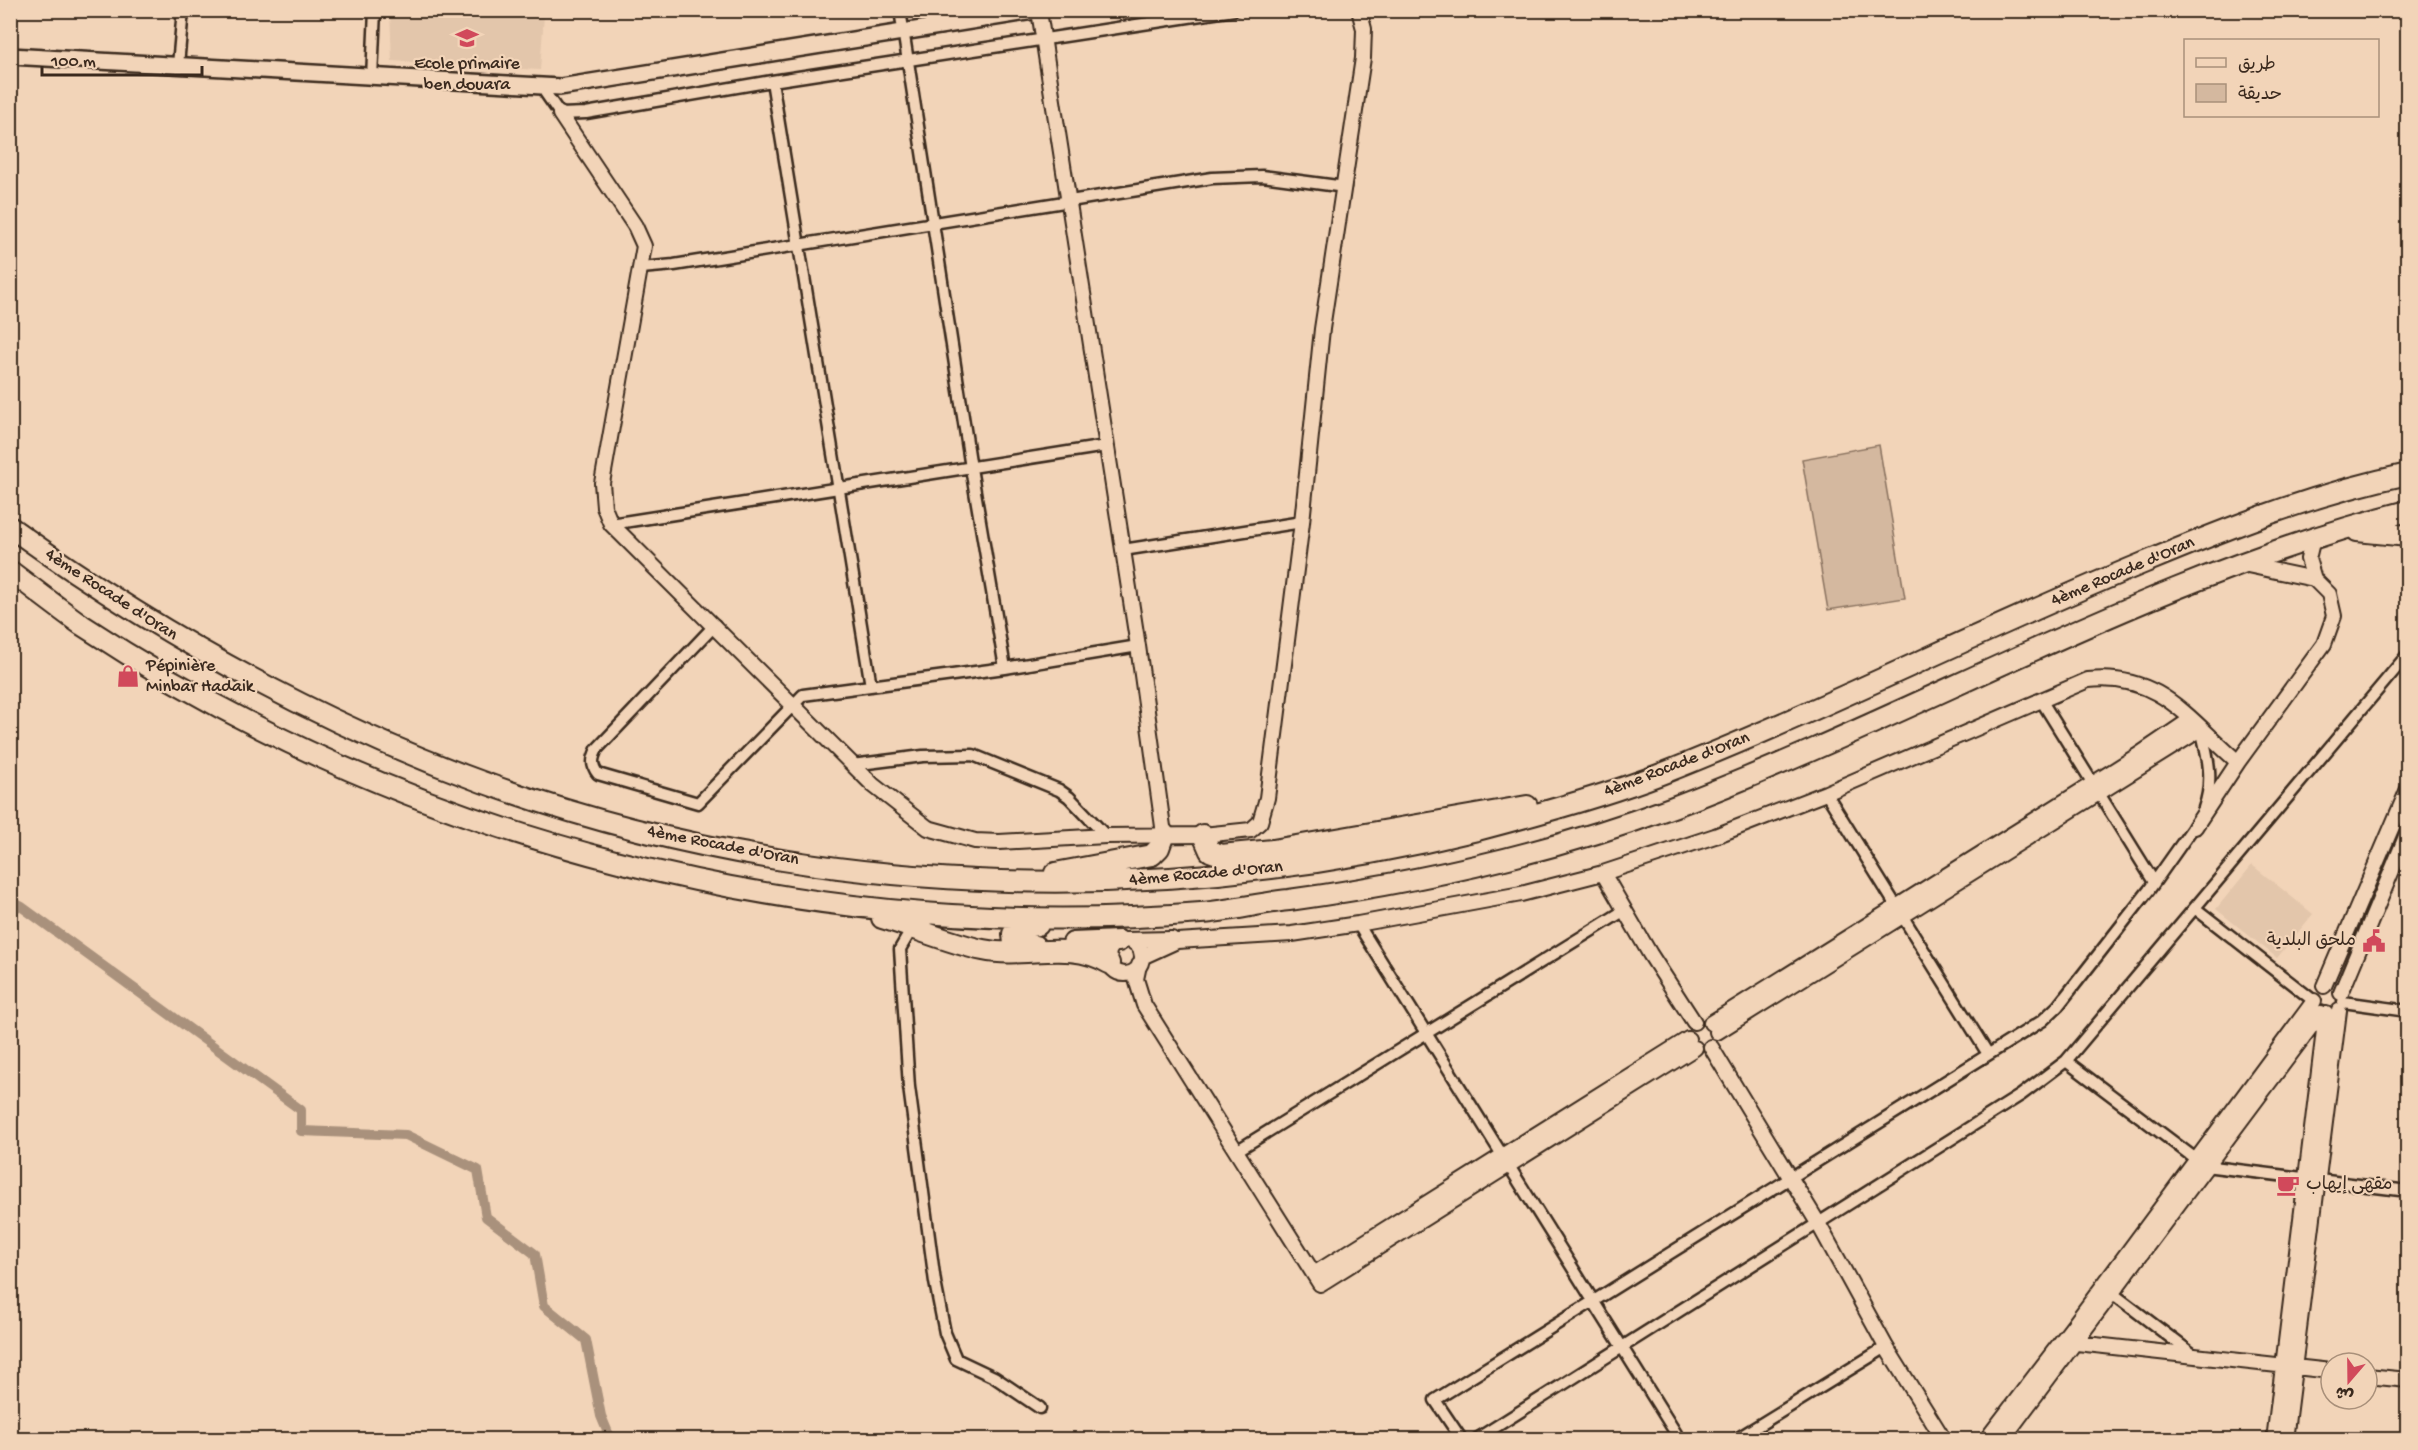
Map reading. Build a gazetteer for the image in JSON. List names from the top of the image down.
{
  "streets": {
    "highway": ["4ème Rocade d'Oran"]
  },
  "places": {
    "school or university": ["Ecole primaire ben douara"],
    "shop": ["Pépinière Minbar Hadaik"],
    "public building": ["ملحق البلدية"],
    "cafe": ["مقهى إيهاب"]
  },
  "legend": ["طريق", "حديقة"],
  "scale_bar": "100 m",
  "north": "bottom"
}
